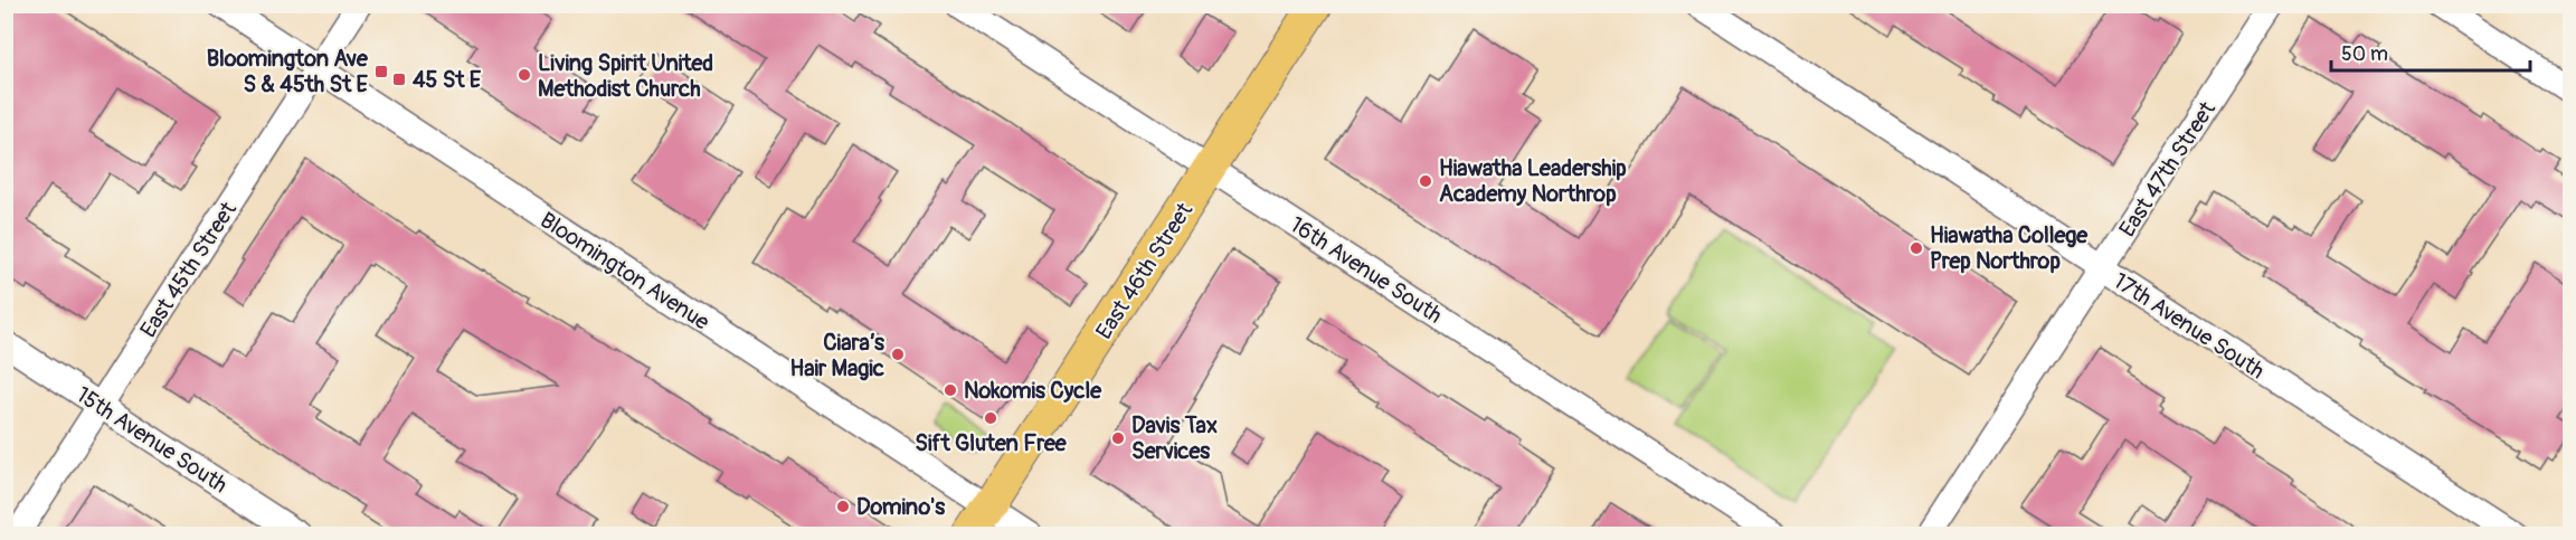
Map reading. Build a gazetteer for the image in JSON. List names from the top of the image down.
{
  "streets": {
    "main road": ["East 46th Street"],
    "street": [
      "East 47th Street",
      "East 45th Street",
      "16th Avenue South",
      "Bloomington Avenue",
      "17th Avenue South",
      "15th Avenue South"
    ]
  },
  "crossings": [
    ["East 47th Street", "17th Avenue South"],
    ["East 45th Street", "Bloomington Avenue"],
    ["East 45th Street", "15th Avenue South"],
    ["16th Avenue South", "East 46th Street"],
    ["Bloomington Avenue", "East 46th Street"]
  ],
  "places": {
    "transit": ["Bloomington Ave S & 45th St E", "45 St E"],
    "other": [
      "Living Spirit United Methodist Church",
      "Hiawatha Leadership Academy Northrop",
      "Hiawatha College Prep Northrop",
      "Ciara’s Hair Magic",
      "Nokomis Cycle",
      "Sift Gluten Free",
      "Davis Tax Services",
      "Domino's"
    ]
  },
  "scale_bar": "50 m"
}
